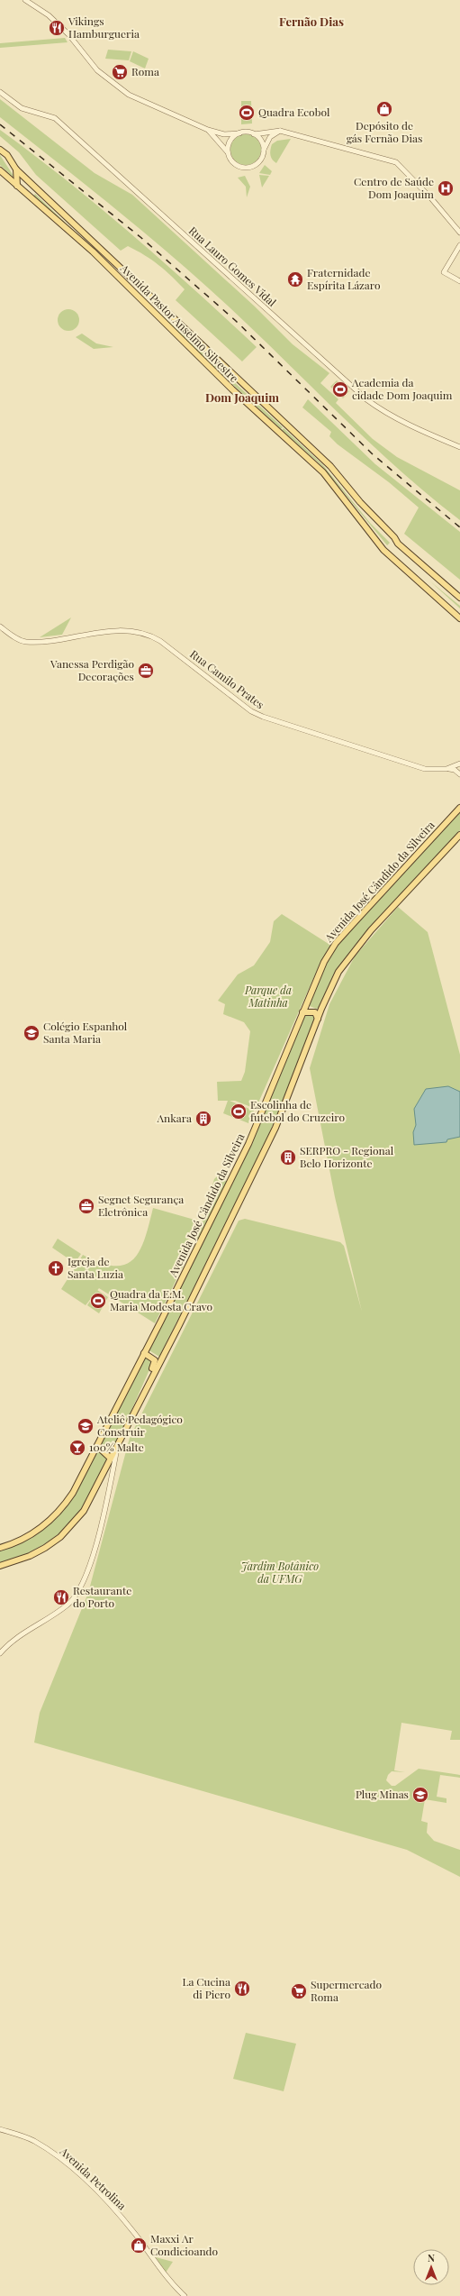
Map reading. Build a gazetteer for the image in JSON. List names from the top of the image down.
{
  "streets": {
    "main road": ["Avenida Pastor Anselmo Silvestre", "Avenida José Cândido da Silveira"],
    "street": ["Rua Lauro Gomes Vidal", "Rua Camilo Prates", "Avenida Petrolina"]
  },
  "districts": ["Fernão Dias", "Dom Joaquim"],
  "parks": ["Parque da Matinha", "Jardim Botânico da UFMG"],
  "places": {
    "restaurant": ["Vikings Hamburgueria", "Restaurante do Porto", "La Cucina di Piero"],
    "supermarket": ["Roma", "Supermercado Roma"],
    "shop": ["Depósito de gás Fernão Dias", "Maxxi Ar Condicioando"],
    "sports": [
      "Quadra Ecobol",
      "Academia da cidade Dom Joaquim",
      "Escolinha de futebol do Cruzeiro",
      "Quadra da E.M. Maria Modesta Cravo"
    ],
    "hospital": ["Centro de Saúde Dom Joaquim"],
    "temple": ["Fraternidade Espírita Lázaro"],
    "office": ["Vanessa Perdigão Decorações", "Segnet Segurança Eletrônica"],
    "school or university": ["Colégio Espanhol Santa Maria", "Ateliê Pedagógico Construir", "Plug Minas"],
    "building": ["Ankara", "SERPRO - Regional Belo Horizonte"],
    "church": ["Igreja de Santa Luzia"],
    "bar": ["100% Malte"]
  },
  "north": "top"
}
